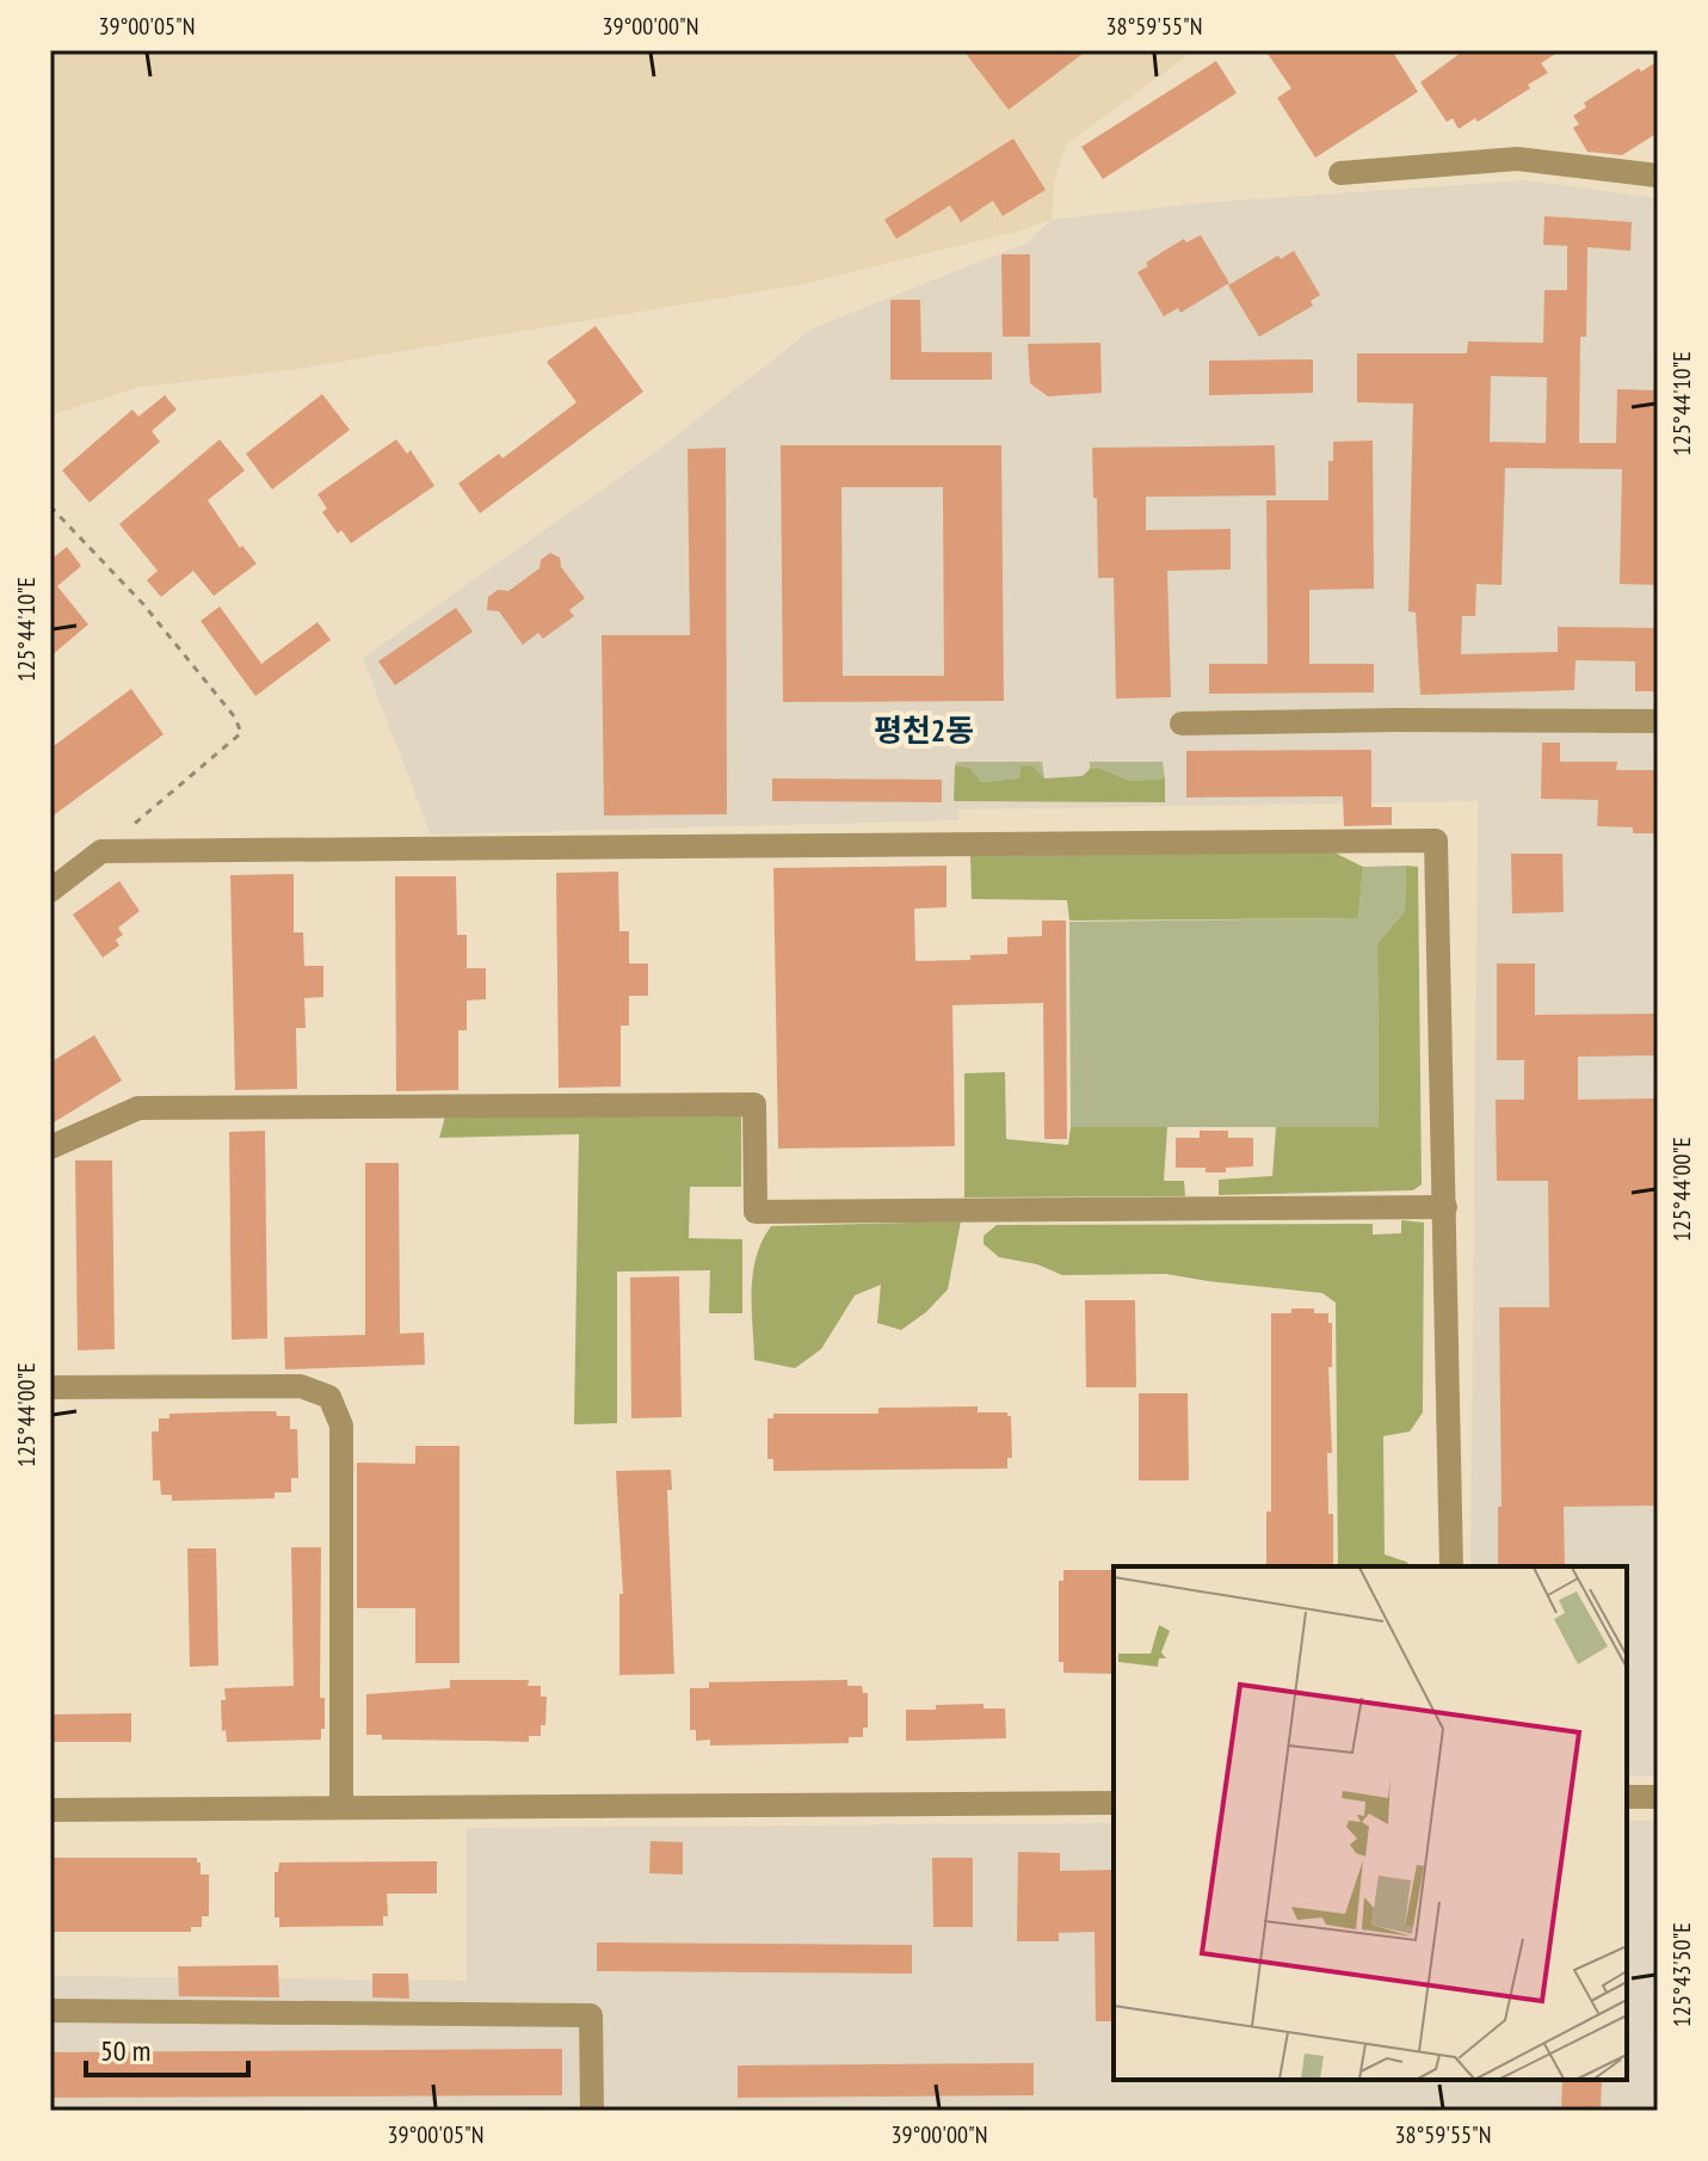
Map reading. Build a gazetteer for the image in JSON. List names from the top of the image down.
{
  "districts": ["평천2동"],
  "scale_bar": "50 m",
  "coordinates": [
    "39°00'05\"N",
    "39°00'00\"N",
    "38°59'55\"N",
    "125°44'10\"E",
    "125°44'00\"E",
    "125°43'50\"E"
  ]
}
